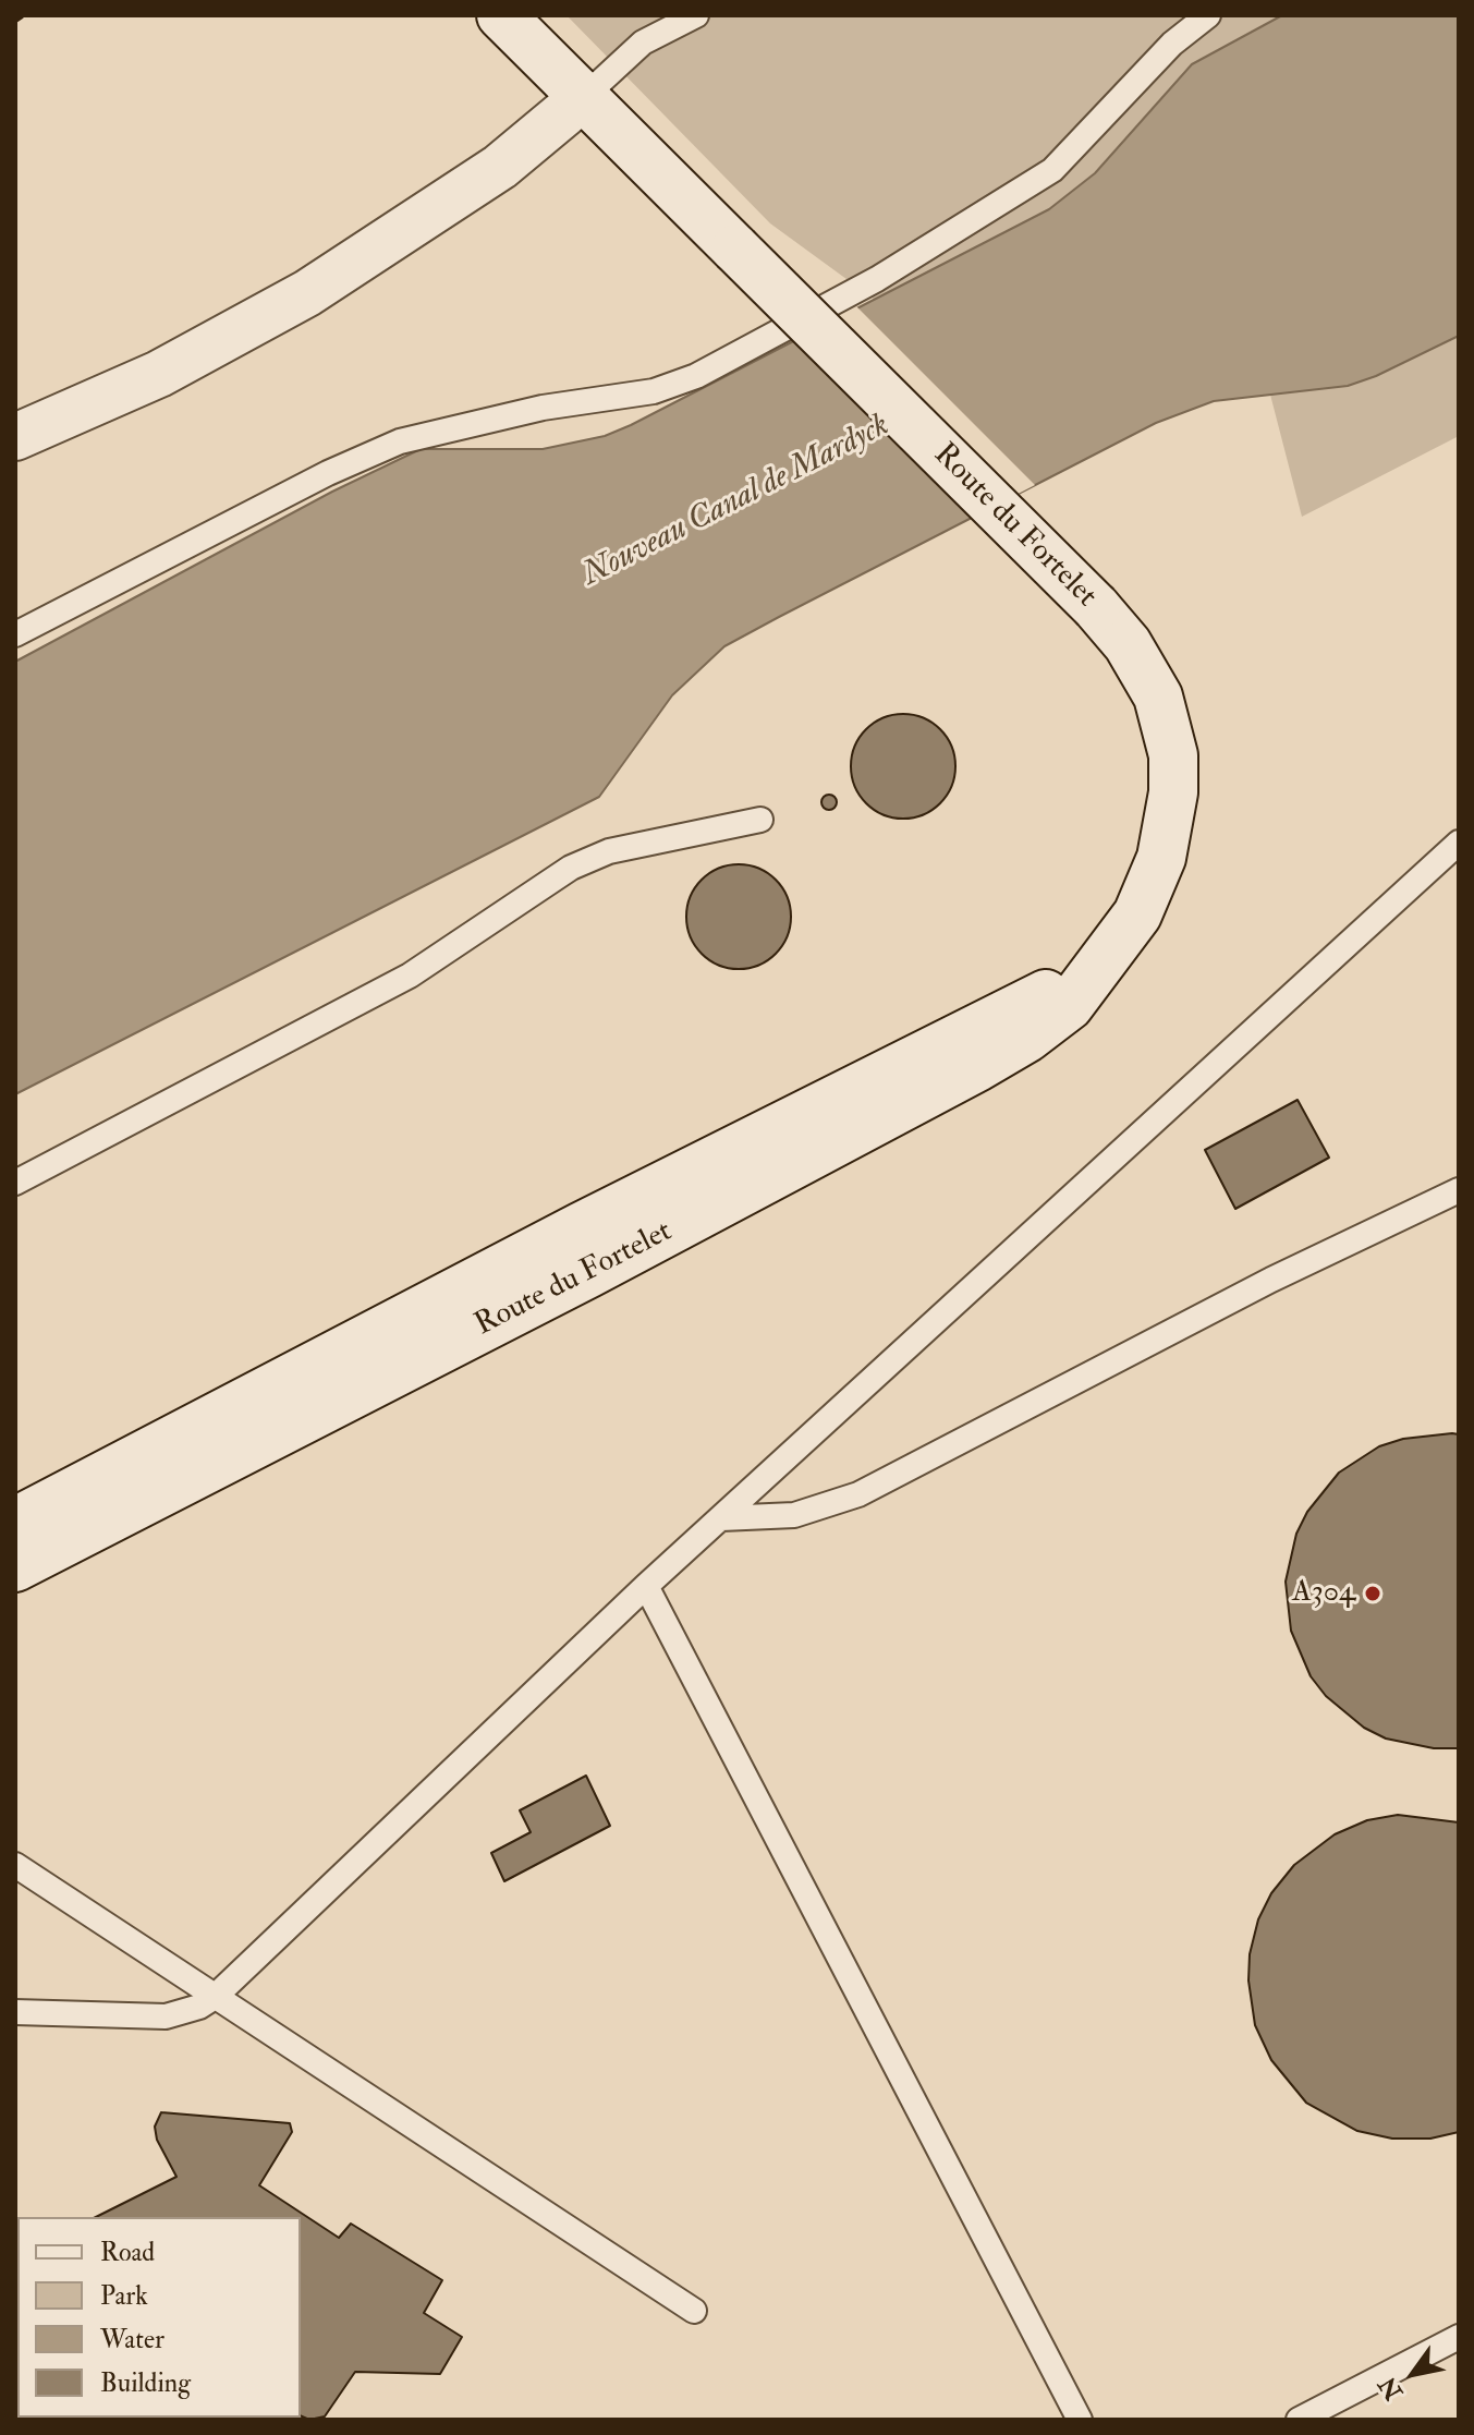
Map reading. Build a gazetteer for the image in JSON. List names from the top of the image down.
{
  "streets": {
    "main road": ["Route du Fortelet"]
  },
  "water": ["Nouveau Canal de Mardyck"],
  "places": ["A304"],
  "legend": [
    "Road",
    "Park",
    "Water",
    "Building"
  ],
  "north": "bottom left"
}
